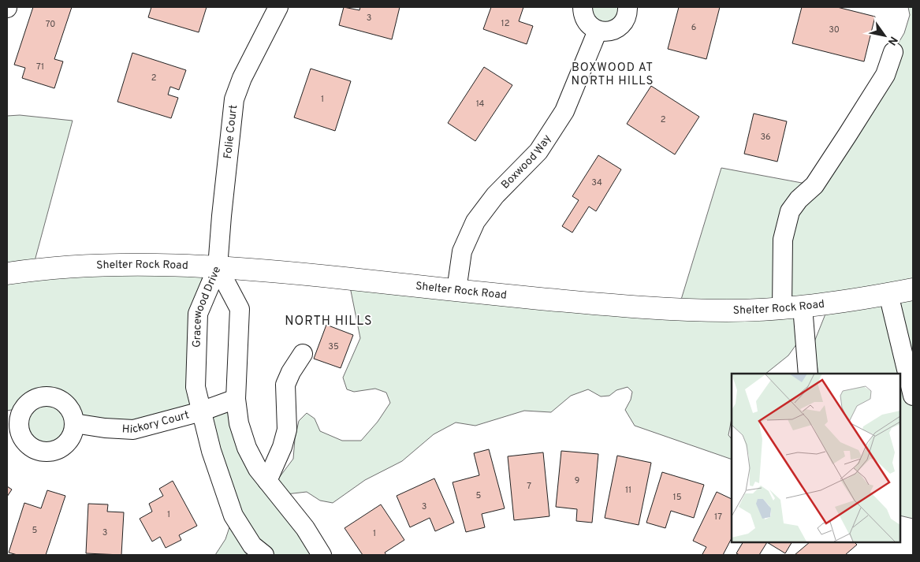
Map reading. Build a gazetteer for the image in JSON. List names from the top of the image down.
{
  "streets": {
    "main road": ["Shelter Rock Road"],
    "street": [
      "Folie Court",
      "Boxwood Way",
      "Gracewood Drive",
      "Hickory Court"
    ]
  },
  "crossings": [
    ["Folie Court", "Shelter Rock Road"],
    ["Folie Court", "Gracewood Drive"],
    ["Boxwood Way", "Shelter Rock Road"],
    ["Shelter Rock Road", "Gracewood Drive"],
    ["Gracewood Drive", "Hickory Court"]
  ],
  "districts": ["BOXWOOD AT NORTH HILLS", "NORTH HILLS"],
  "house_numbers": [
    "3",
    "12",
    "70",
    "6",
    "30",
    "71",
    "2",
    "1",
    "14",
    "2",
    "36",
    "34",
    "35",
    "9",
    "7",
    "11",
    "5",
    "15",
    "3",
    "1",
    "17",
    "5",
    "3",
    "1"
  ],
  "north": "bottom right"
}
